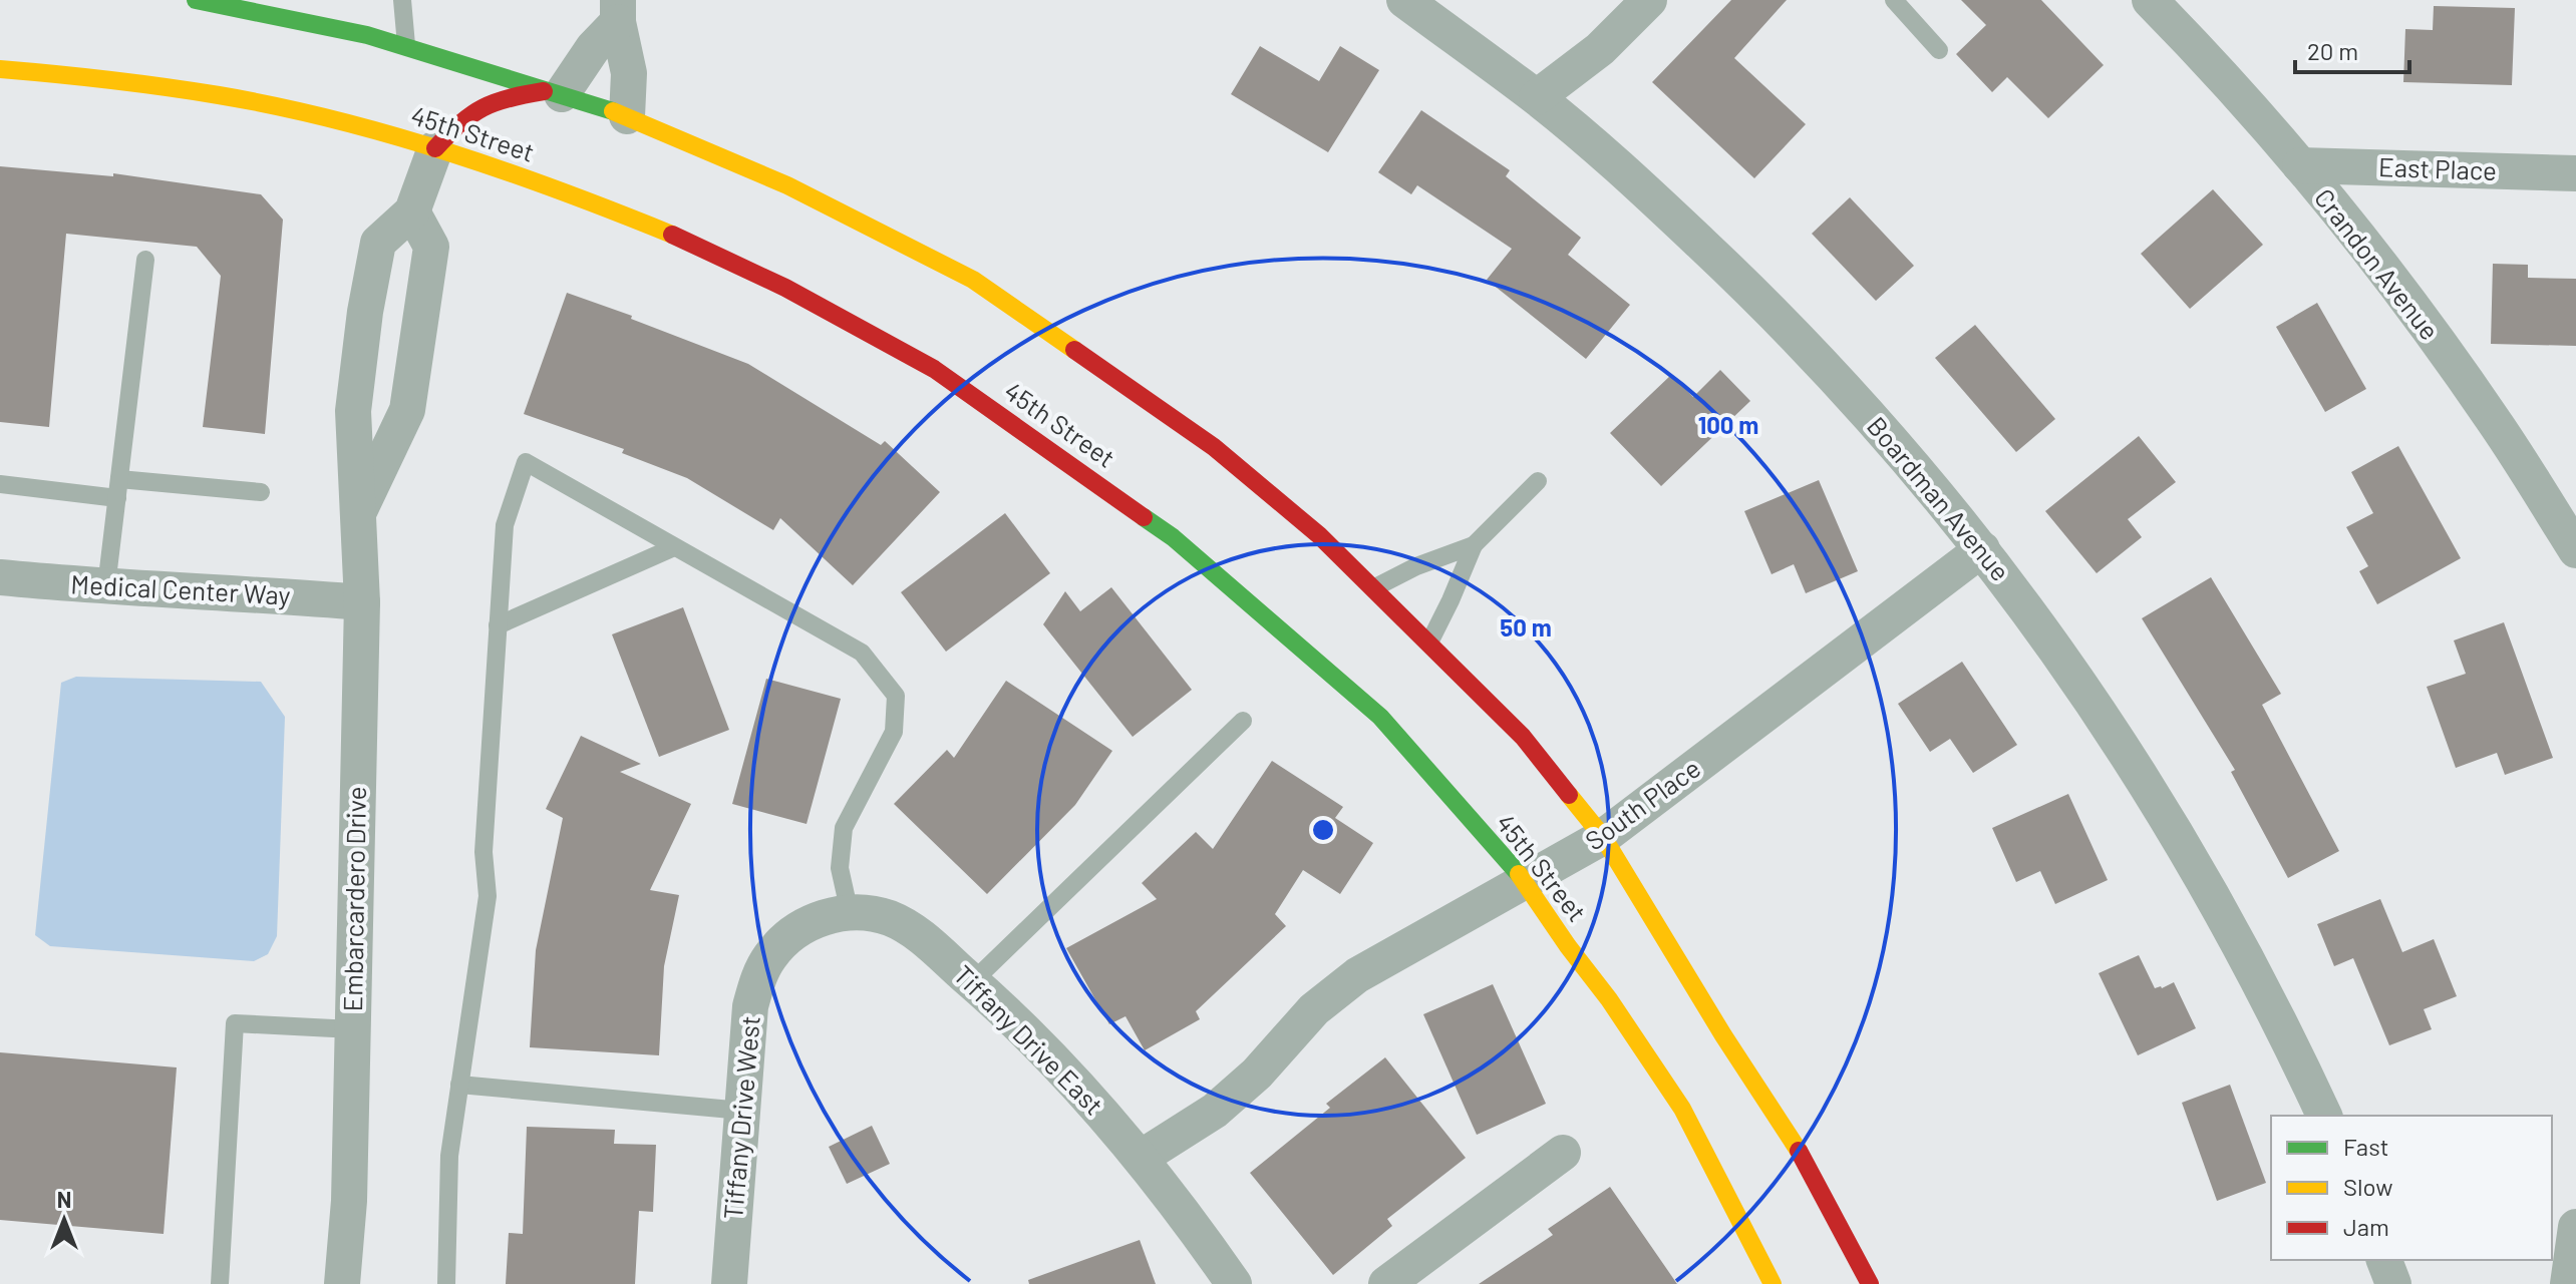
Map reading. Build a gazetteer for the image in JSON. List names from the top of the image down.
{
  "streets": {
    "main road": ["45th Street"],
    "street": [
      "East Place",
      "Crandon Avenue",
      "Boardman Avenue",
      "Medical Center Way",
      "South Place",
      "Embarcardero Drive",
      "Tiffany Drive East",
      "Tiffany Drive West"
    ]
  },
  "crossings": [
    ["45th Street", "South Place"],
    ["45th Street", "Embarcardero Drive"],
    ["East Place", "Crandon Avenue"],
    ["Boardman Avenue", "South Place"],
    ["Medical Center Way", "Embarcardero Drive"],
    ["South Place", "Tiffany Drive East"],
    ["Tiffany Drive East", "Tiffany Drive West"]
  ],
  "legend": ["Fast", "Slow", "Jam"],
  "scale_bar": "20 m",
  "north": "top",
  "rings": ["100 m", "50 m"]
}
